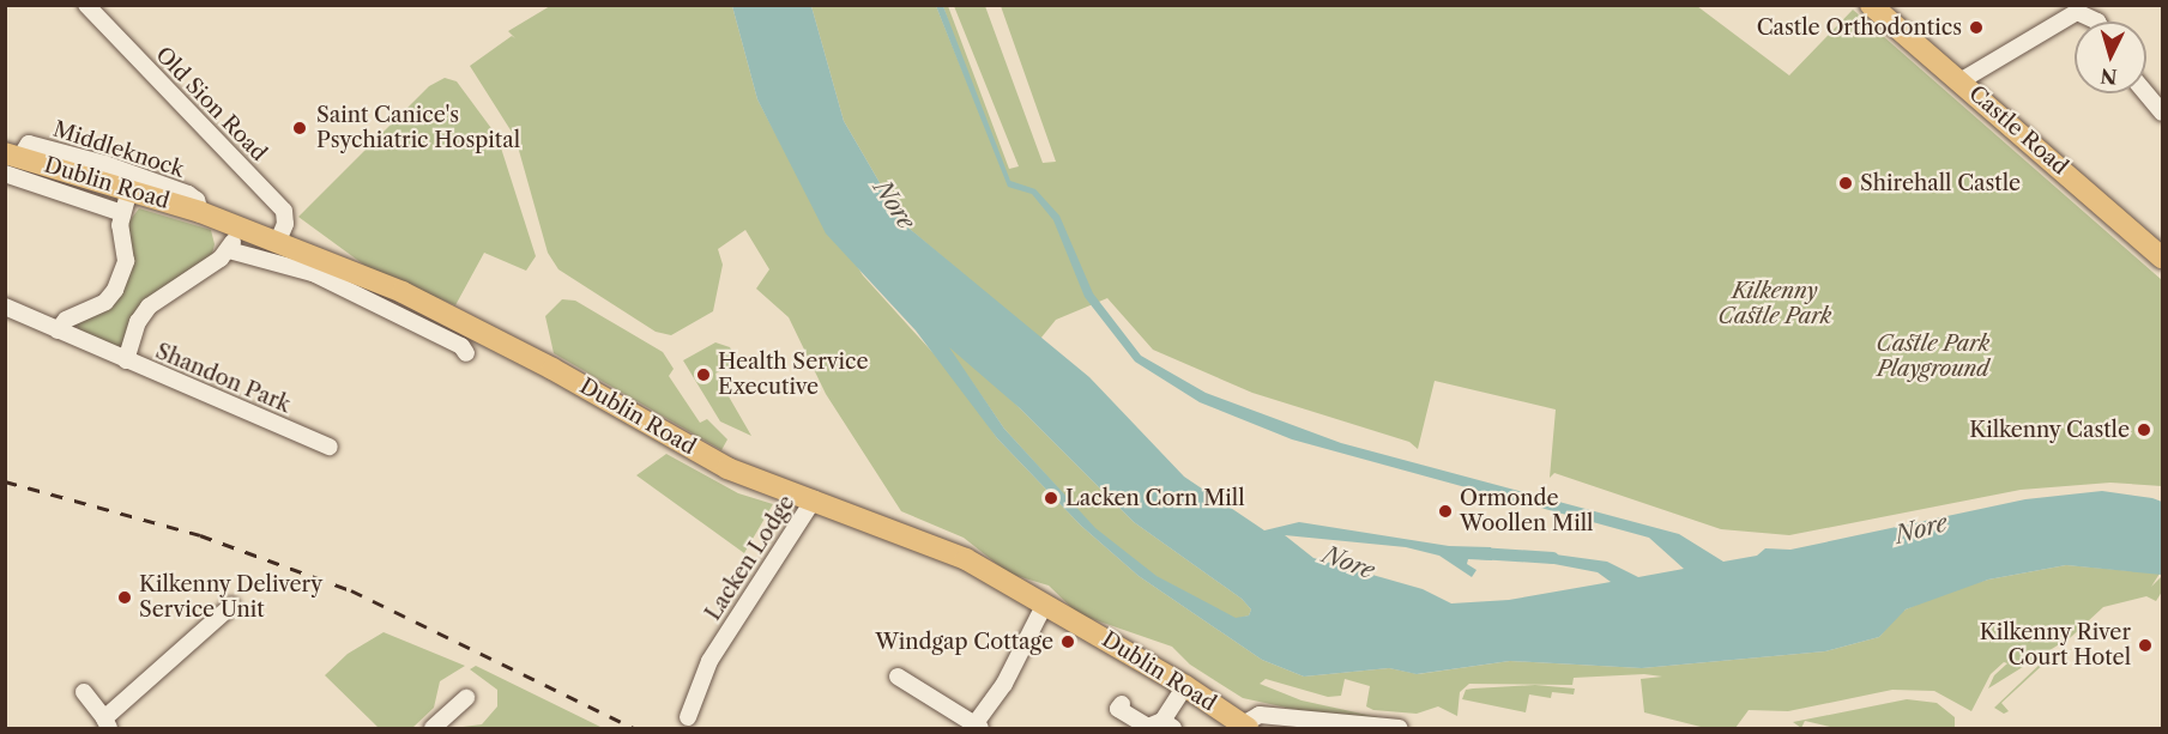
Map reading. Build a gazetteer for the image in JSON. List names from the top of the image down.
{
  "streets": {
    "main road": ["Castle Road", "Dublin Road"],
    "street": [
      "Old Sion Road",
      "Middleknock",
      "Shandon Park",
      "Lacken Lodge"
    ]
  },
  "crossings": [
    ["Old Sion Road", "Dublin Road"],
    ["Middleknock", "Dublin Road"],
    ["Dublin Road", "Lacken Lodge"]
  ],
  "water": ["Nore"],
  "parks": ["Kilkenny Castle Park", "Castle Park Playground"],
  "places": [
    "Castle Orthodontics",
    "Saint Canice's Psychiatric Hospital",
    "Shirehall Castle",
    "Health Service Executive",
    "Kilkenny Castle",
    "Lacken Corn Mill",
    "Ormonde Woollen Mill",
    "Kilkenny Delivery Service Unit",
    "Windgap Cottage",
    "Kilkenny River Court Hotel"
  ],
  "north": "bottom"
}
